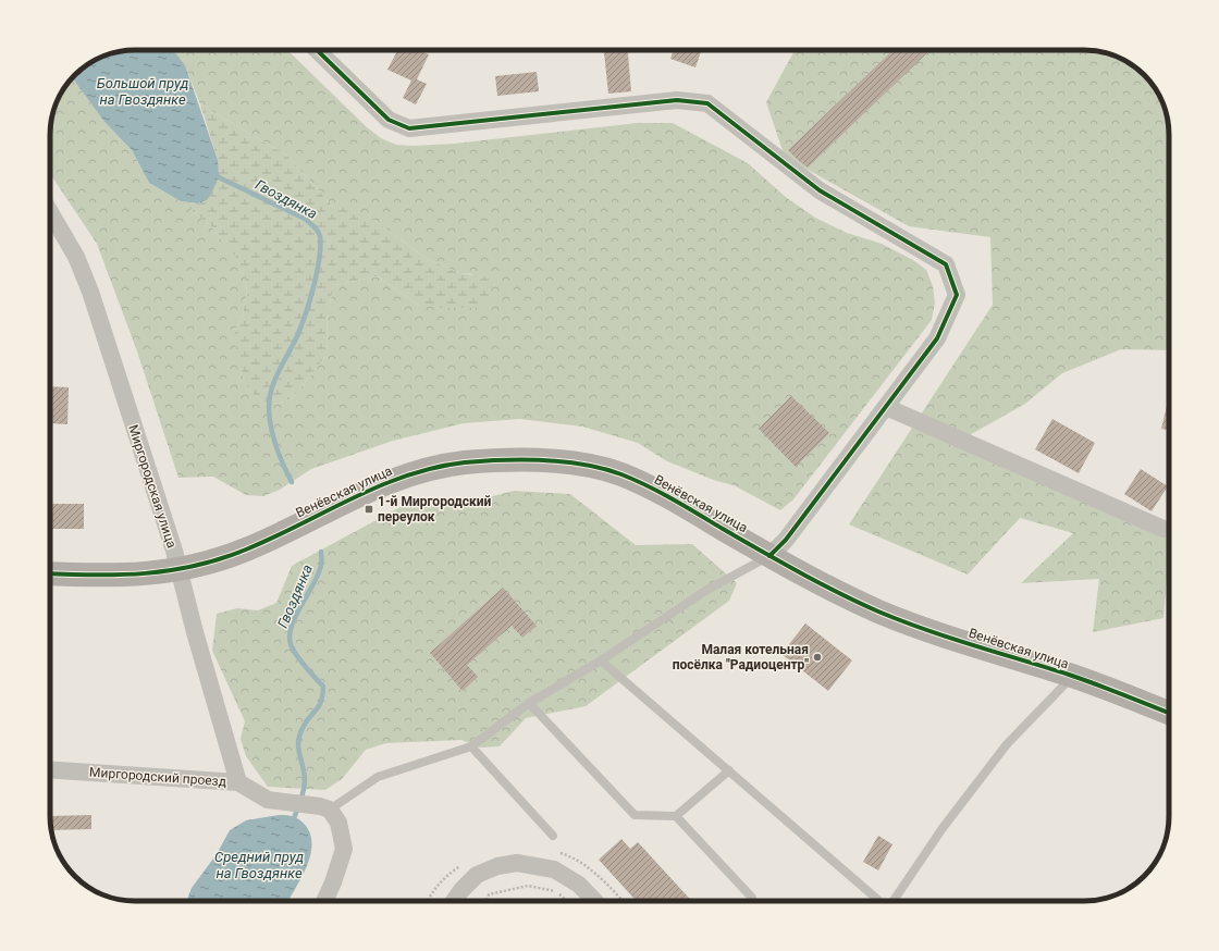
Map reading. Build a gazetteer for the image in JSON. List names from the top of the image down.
{
  "streets": {
    "street": ["Миргородская улица", "Венёвская улица", "Миргородский проезд"]
  },
  "crossings": [
    ["Миргородская улица", "Венёвская улица"],
    ["Миргородская улица", "Миргородский проезд"]
  ],
  "water": ["Большой пруд на Гвоздянке", "Гвоздянка", "Средний пруд на Гвоздянке"],
  "places": {
    "transit": ["1-й Миргородский переулок"],
    "other": ["Малая котельная посёлка \"Радиоцентр\""]
  }
}
